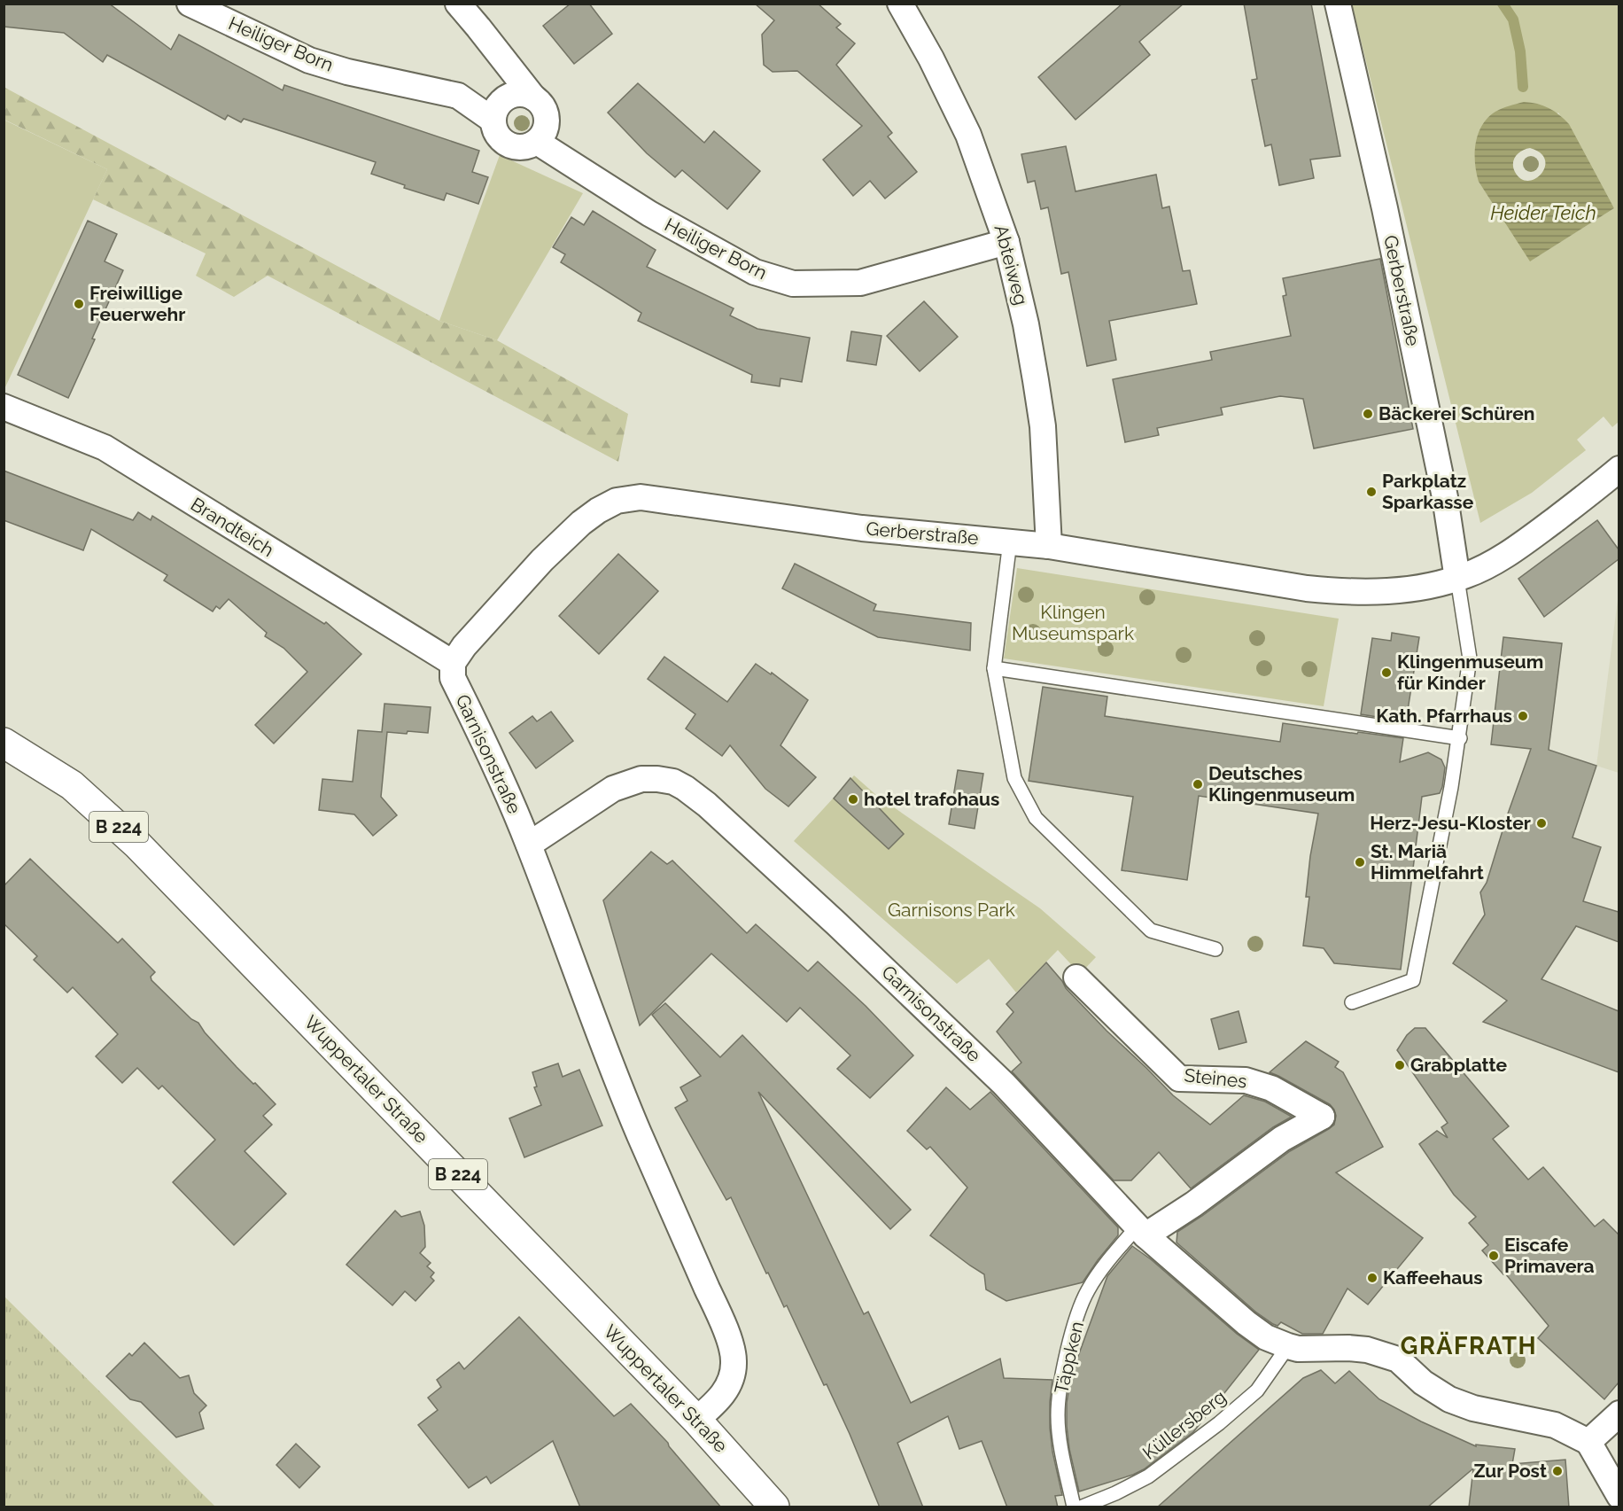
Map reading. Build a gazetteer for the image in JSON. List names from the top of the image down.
{
  "streets": {
    "main road": ["B 224", "Wuppertaler Straße"],
    "street": [
      "Heiliger Born",
      "Abteiweg",
      "Gerberstraße",
      "Brandteich",
      "Garnisonstraße",
      "Steines",
      "Täppken"
    ],
    "lane": ["Küllersberg"]
  },
  "crossings": [
    ["Heiliger Born", "Abteiweg"],
    ["Abteiweg", "Gerberstraße"],
    ["Gerberstraße", "Brandteich"],
    ["Gerberstraße", "Garnisonstraße"],
    ["Brandteich", "Garnisonstraße"],
    ["Garnisonstraße", "Wuppertaler Straße"],
    ["Garnisonstraße", "Täppken"],
    ["Garnisonstraße", "Küllersberg"],
    ["Steines", "Täppken"]
  ],
  "districts": ["GRÄFRATH"],
  "water": ["Heider Teich"],
  "parks": ["Klingen Museumspark", "Garnisons Park"],
  "places": [
    "Freiwillige Feuerwehr",
    "Bäckerei Schüren",
    "Parkplatz Sparkasse",
    "Klingenmuseum für Kinder",
    "Kath. Pfarrhaus",
    "Deutsches Klingenmuseum",
    "hotel trafohaus",
    "Herz-Jesu-Kloster",
    "St. Mariä Himmelfahrt",
    "Grabplatte",
    "Eiscafe Primavera",
    "Kaffeehaus",
    "Zur Post"
  ]
}
